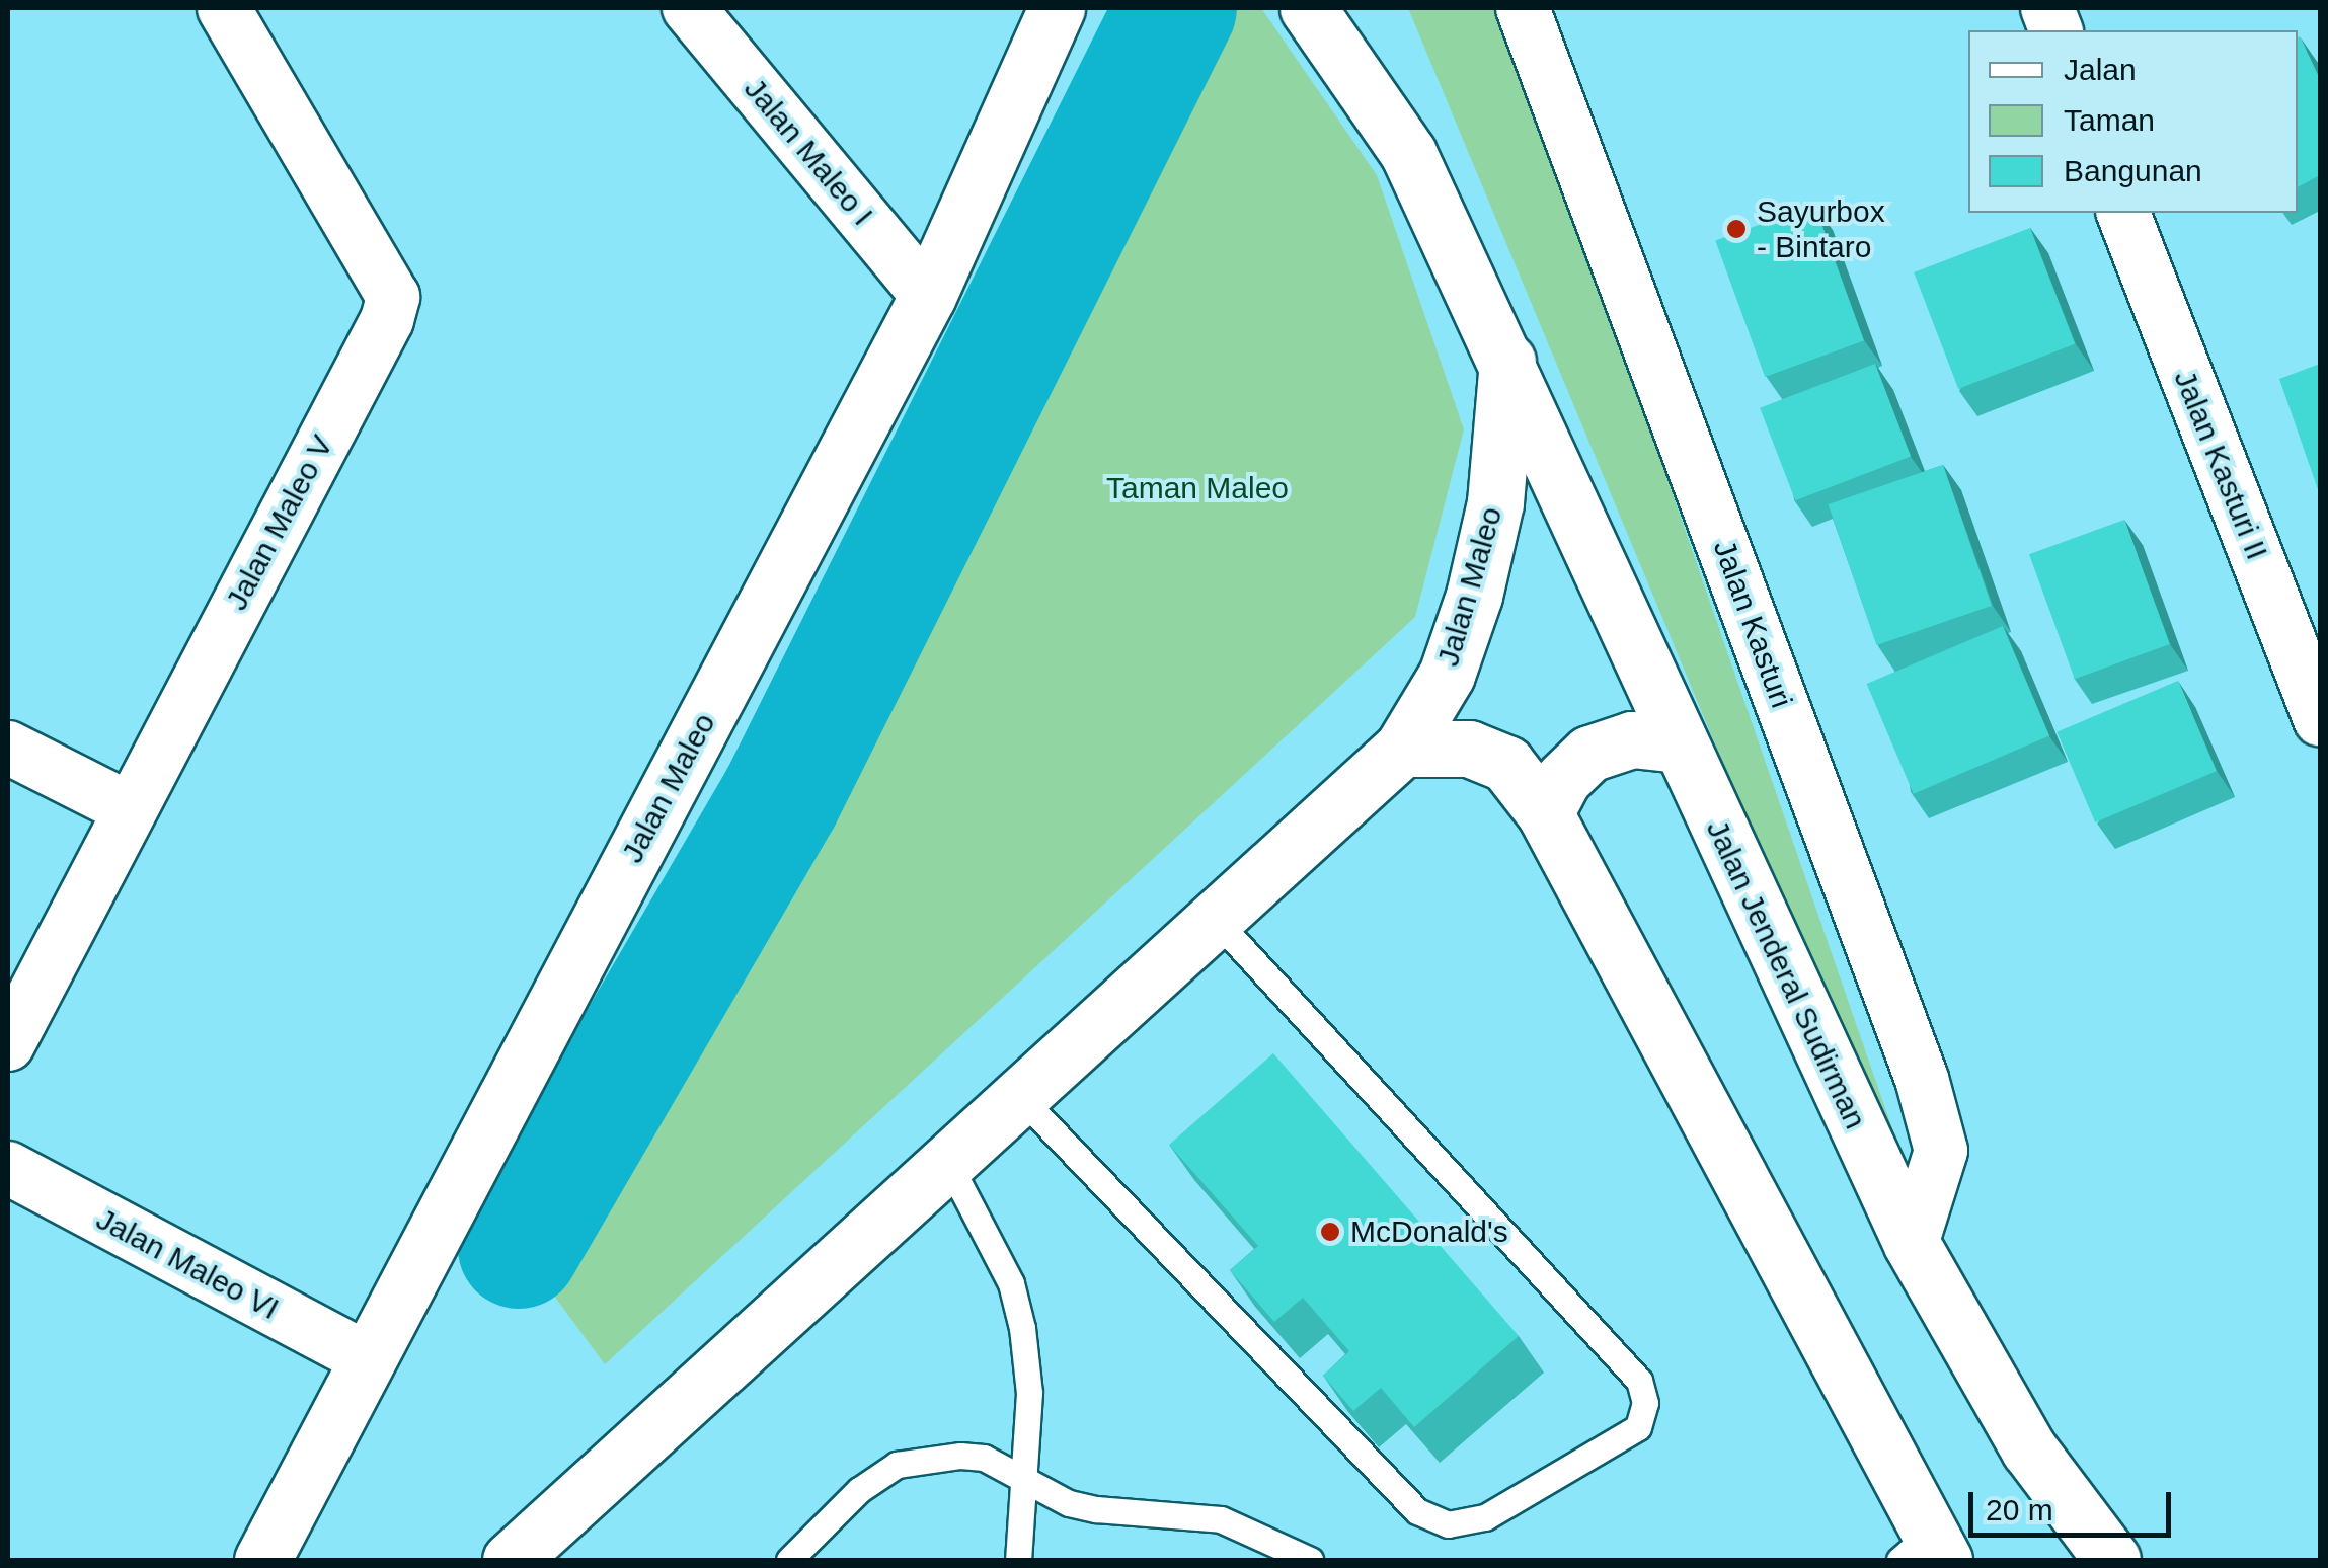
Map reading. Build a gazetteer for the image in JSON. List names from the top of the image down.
{
  "streets": {
    "street": [
      "Jalan Maleo I",
      "Jalan Kasturi II",
      "Jalan Maleo V",
      "Jalan Maleo",
      "Jalan Kasturi",
      "Jalan Jenderal Sudirman",
      "Jalan Maleo VI"
    ]
  },
  "crossings": [
    ["Jalan Maleo I", "Jalan Maleo"],
    ["Jalan Maleo", "Jalan Jenderal Sudirman"],
    ["Jalan Maleo", "Jalan Maleo VI"],
    ["Jalan Kasturi", "Jalan Jenderal Sudirman"]
  ],
  "parks": ["Taman Maleo"],
  "places": ["Sayurbox - Bintaro", "McDonald's"],
  "legend": ["Jalan", "Taman", "Bangunan"],
  "scale_bar": "20 m"
}
